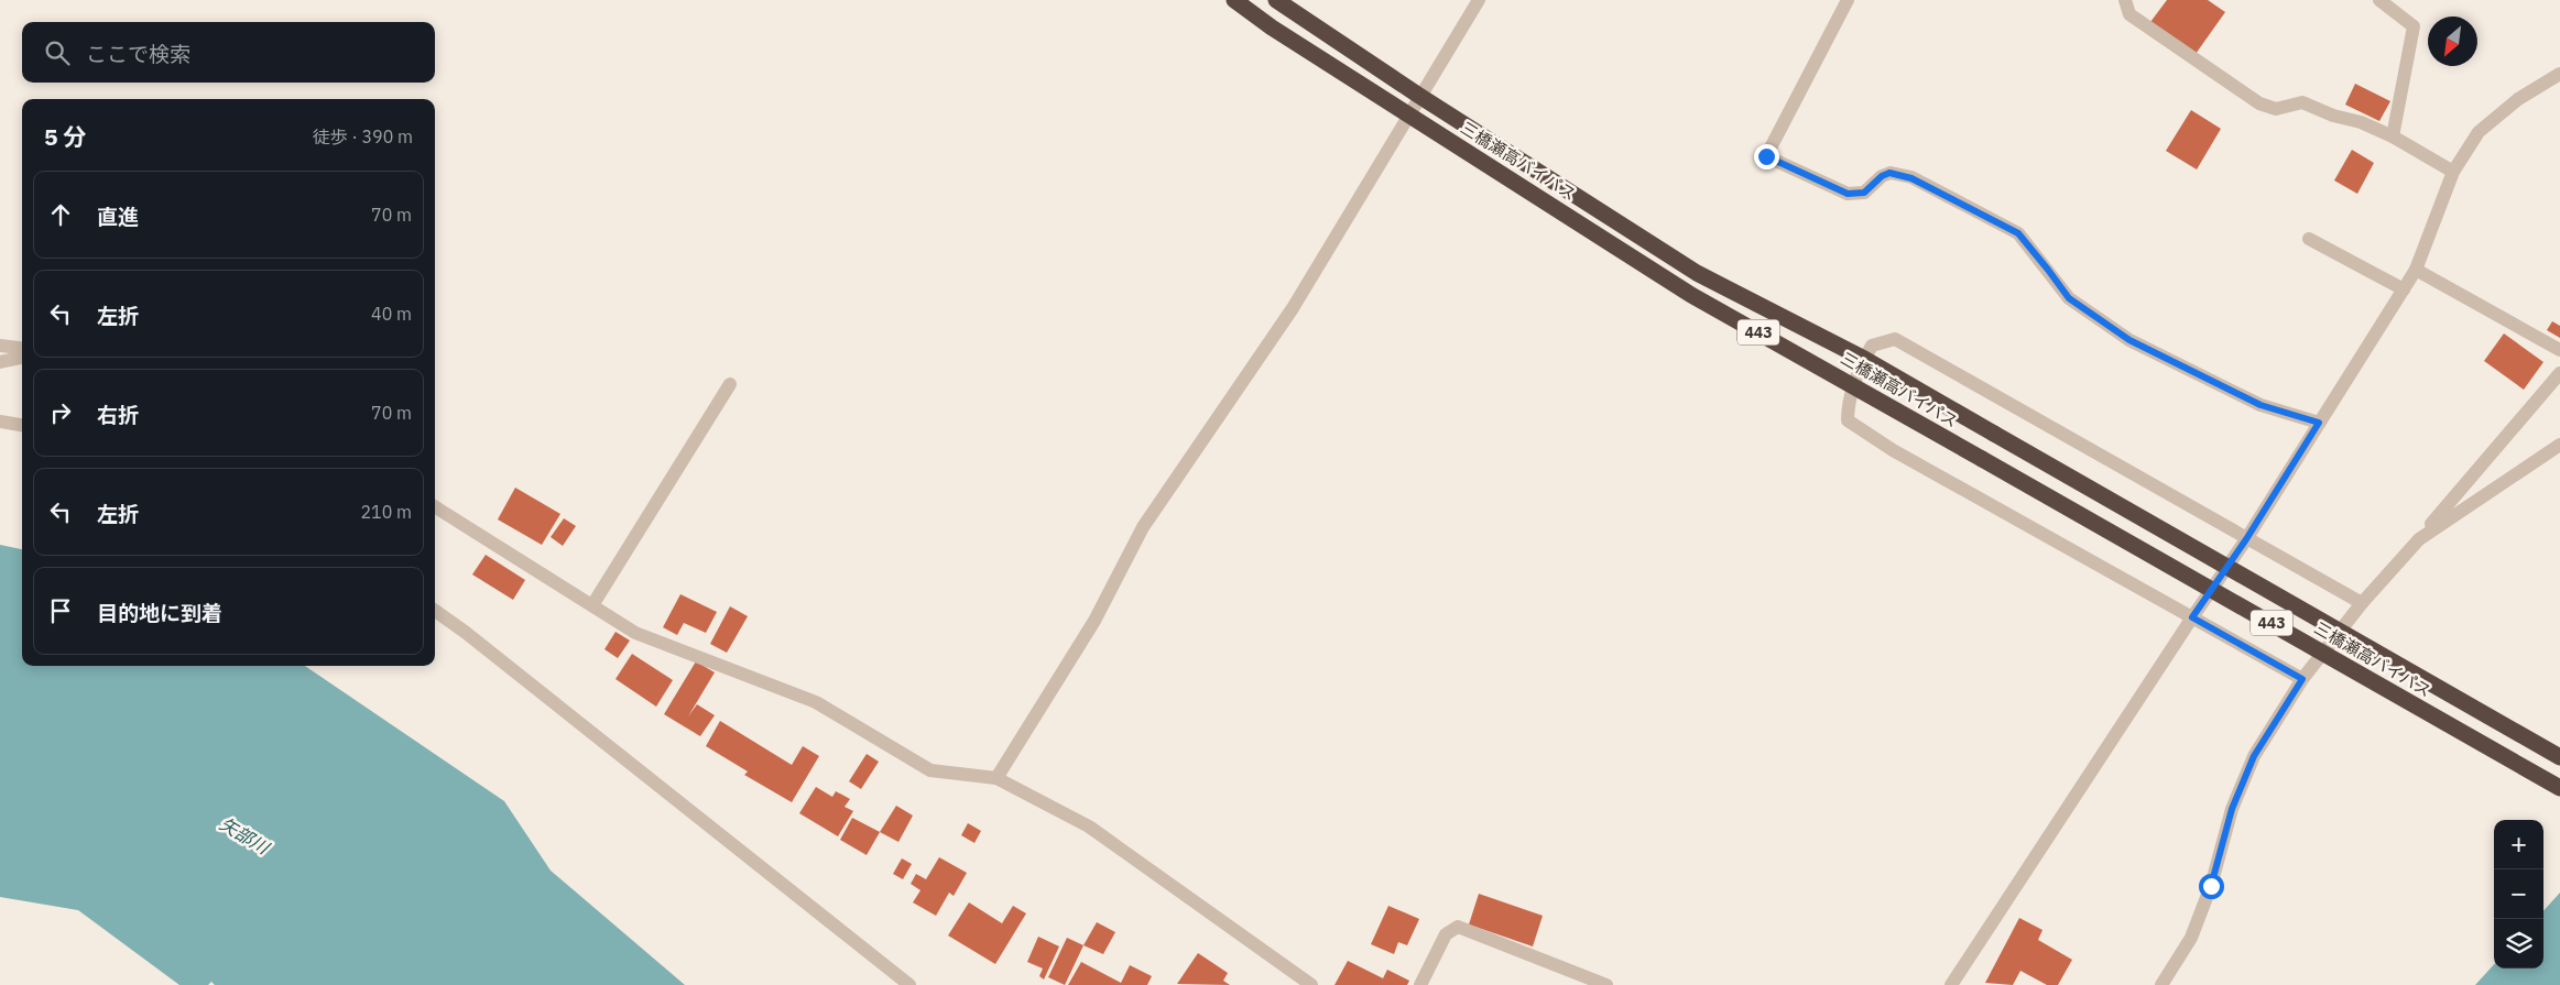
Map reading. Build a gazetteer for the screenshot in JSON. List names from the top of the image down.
{
  "streets": {
    "highway": ["三橋瀬高バイパス", "443"]
  },
  "water": ["矢部川"],
  "north": "bottom left",
  "page": {
    "search": "ここで検索",
    "heading": ["5 分", "徒歩 · 390 m"],
    "list": [
      ["直進", "70 m"],
      ["左折", "40 m"],
      ["右折", "70 m"],
      ["左折", "210 m"],
      "目的地に到着"
    ],
    "map_buttons": ["+", "−"]
  }
}
